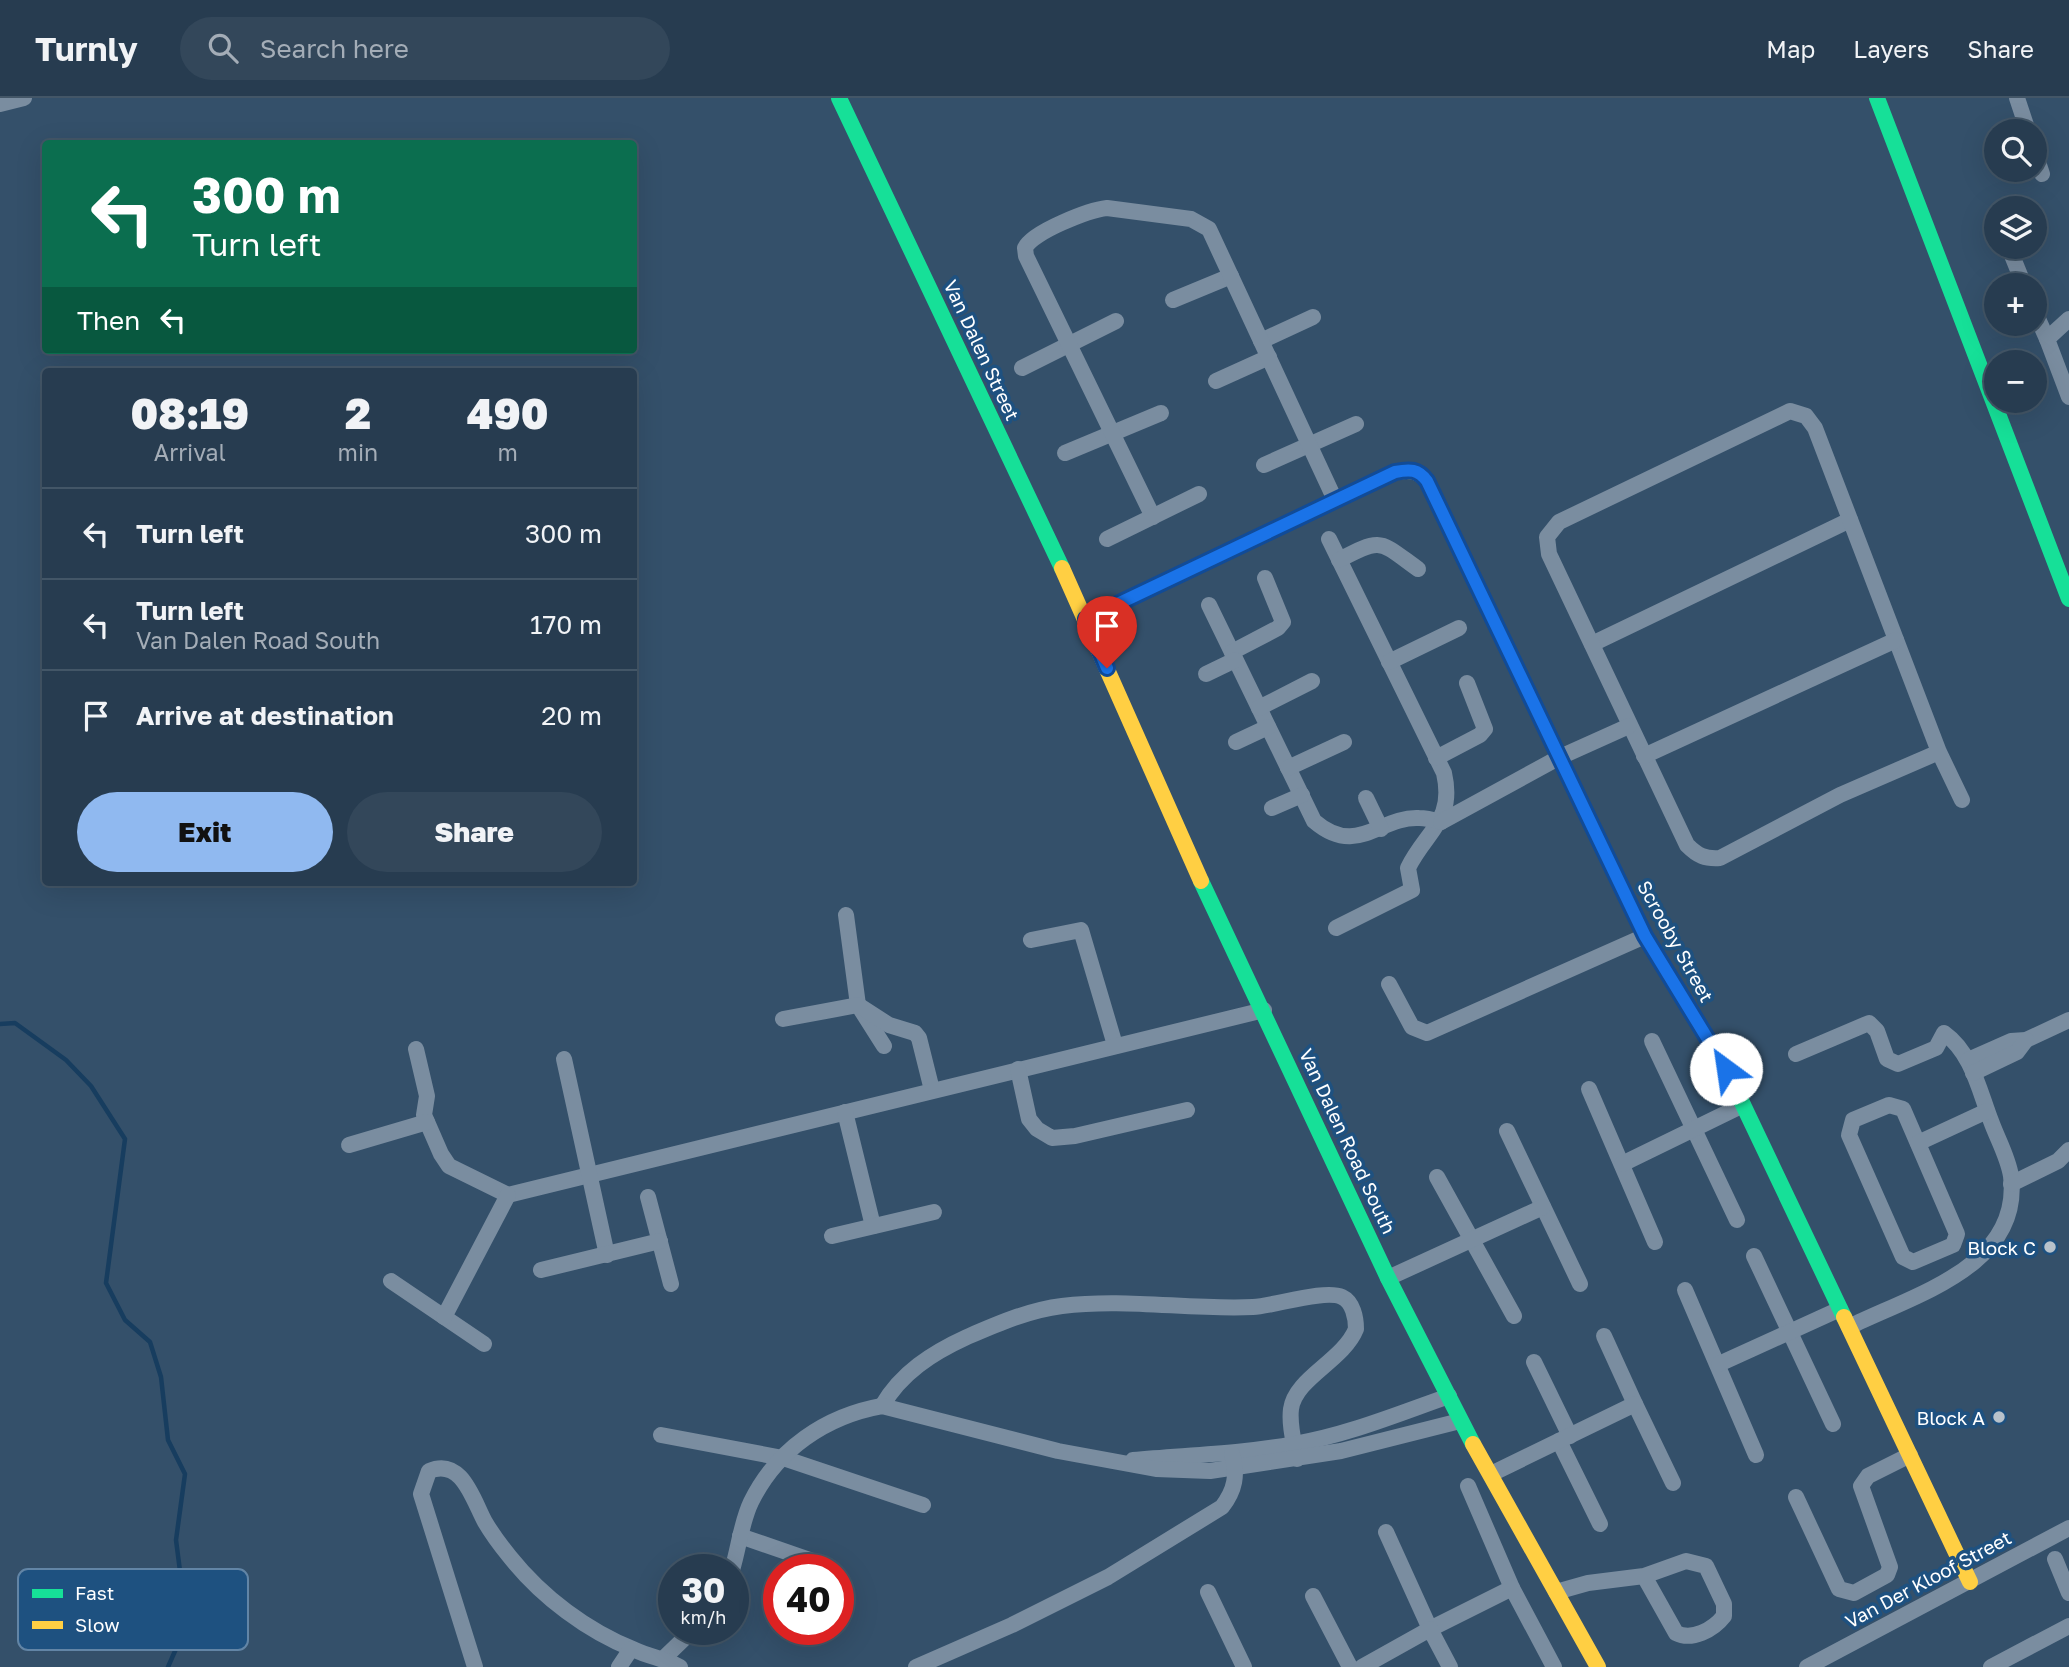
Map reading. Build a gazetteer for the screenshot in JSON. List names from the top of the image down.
{
  "streets": {
    "street": [
      "Van Dalen Street",
      "Scrooby Street",
      "Van Dalen Road South",
      "Van Der Kloof Street"
    ]
  },
  "crossings": [
    ["Van Dalen Street", "Van Dalen Road South"],
    ["Scrooby Street", "Van Der Kloof Street"]
  ],
  "places": ["Block C", "Block A"],
  "legend": ["Fast", "Slow"],
  "page": {
    "header": "Turnly",
    "search": "Search here",
    "nav": ["Map", "Layers", "Share"],
    "map_buttons": ["+", "−"],
    "turn": ["300 m", "Turn left"],
    "then": "Then",
    "eta": [
      "08:19",
      "Arrival",
      "2",
      "min",
      "490",
      "m"
    ],
    "list": [
      {
        "name": "Turn left",
        "value": "300 m"
      },
      {
        "name": "Turn left",
        "note": "Van Dalen Road South",
        "value": "170 m"
      },
      {
        "name": "Arrive at destination",
        "value": "20 m"
      }
    ],
    "buttons": ["Exit", "Share"],
    "speed": "30 km/h",
    "limit": "40"
  }
}
